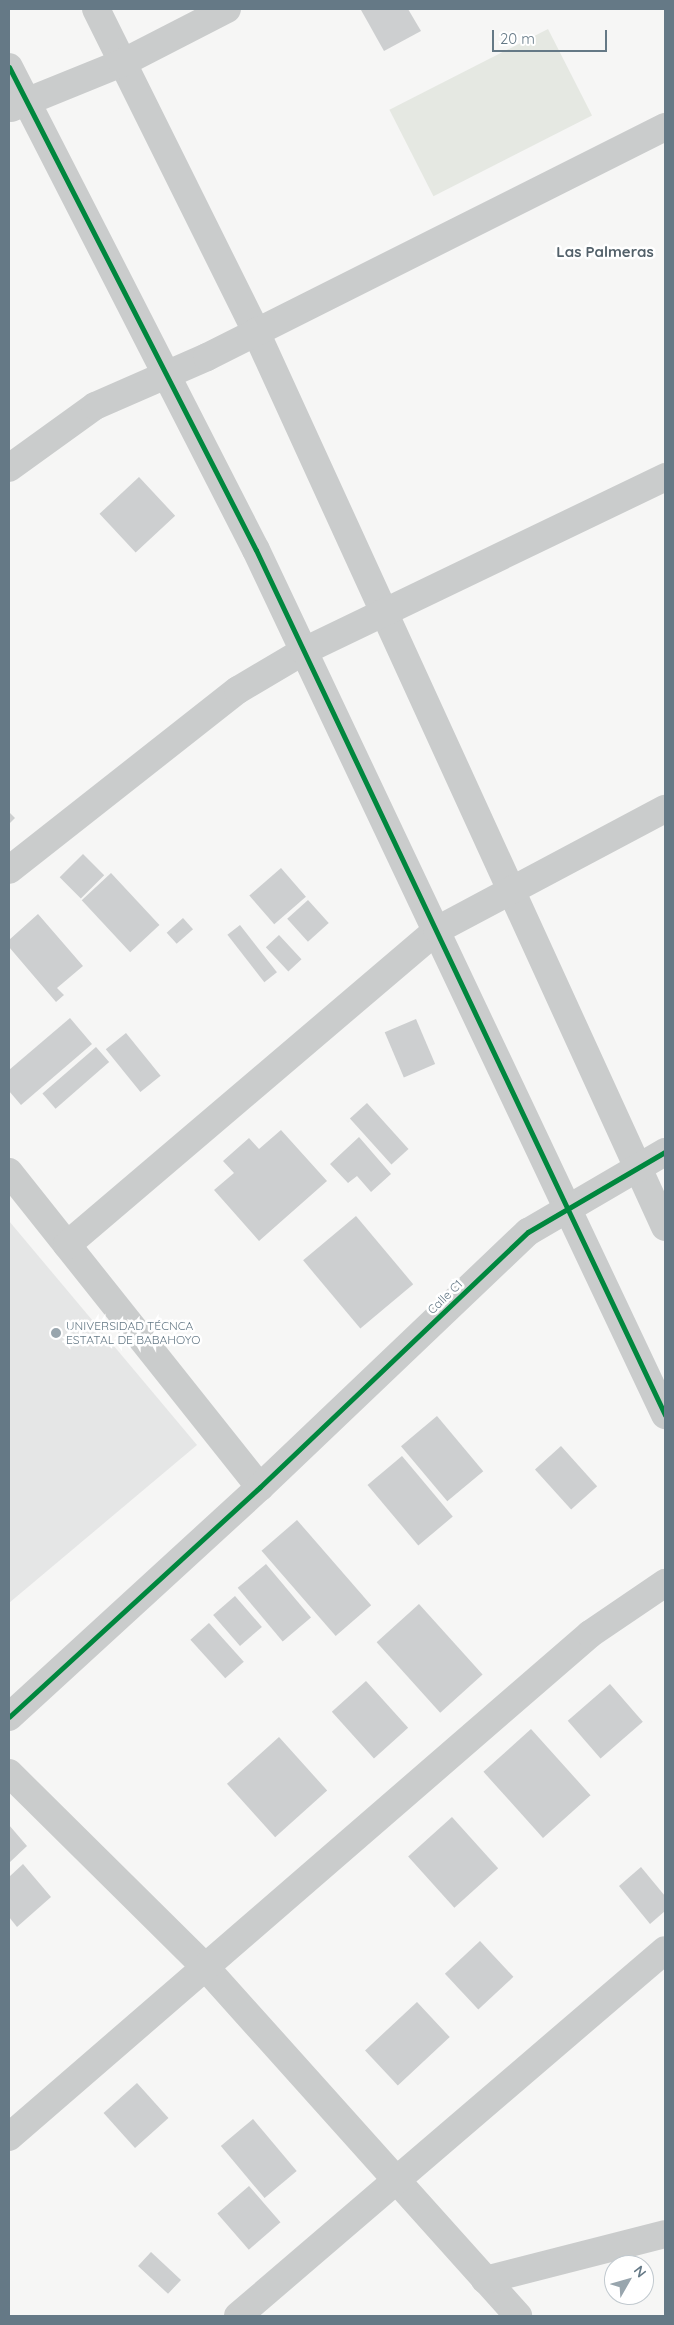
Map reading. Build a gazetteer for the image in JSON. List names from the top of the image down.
{
  "streets": {
    "street": ["Calle C1"]
  },
  "districts": ["Las Palmeras"],
  "places": ["UNIVERSIDAD TÉCNCA ESTATAL DE BABAHOYO"],
  "scale_bar": "20 m",
  "north": "top right"
}
